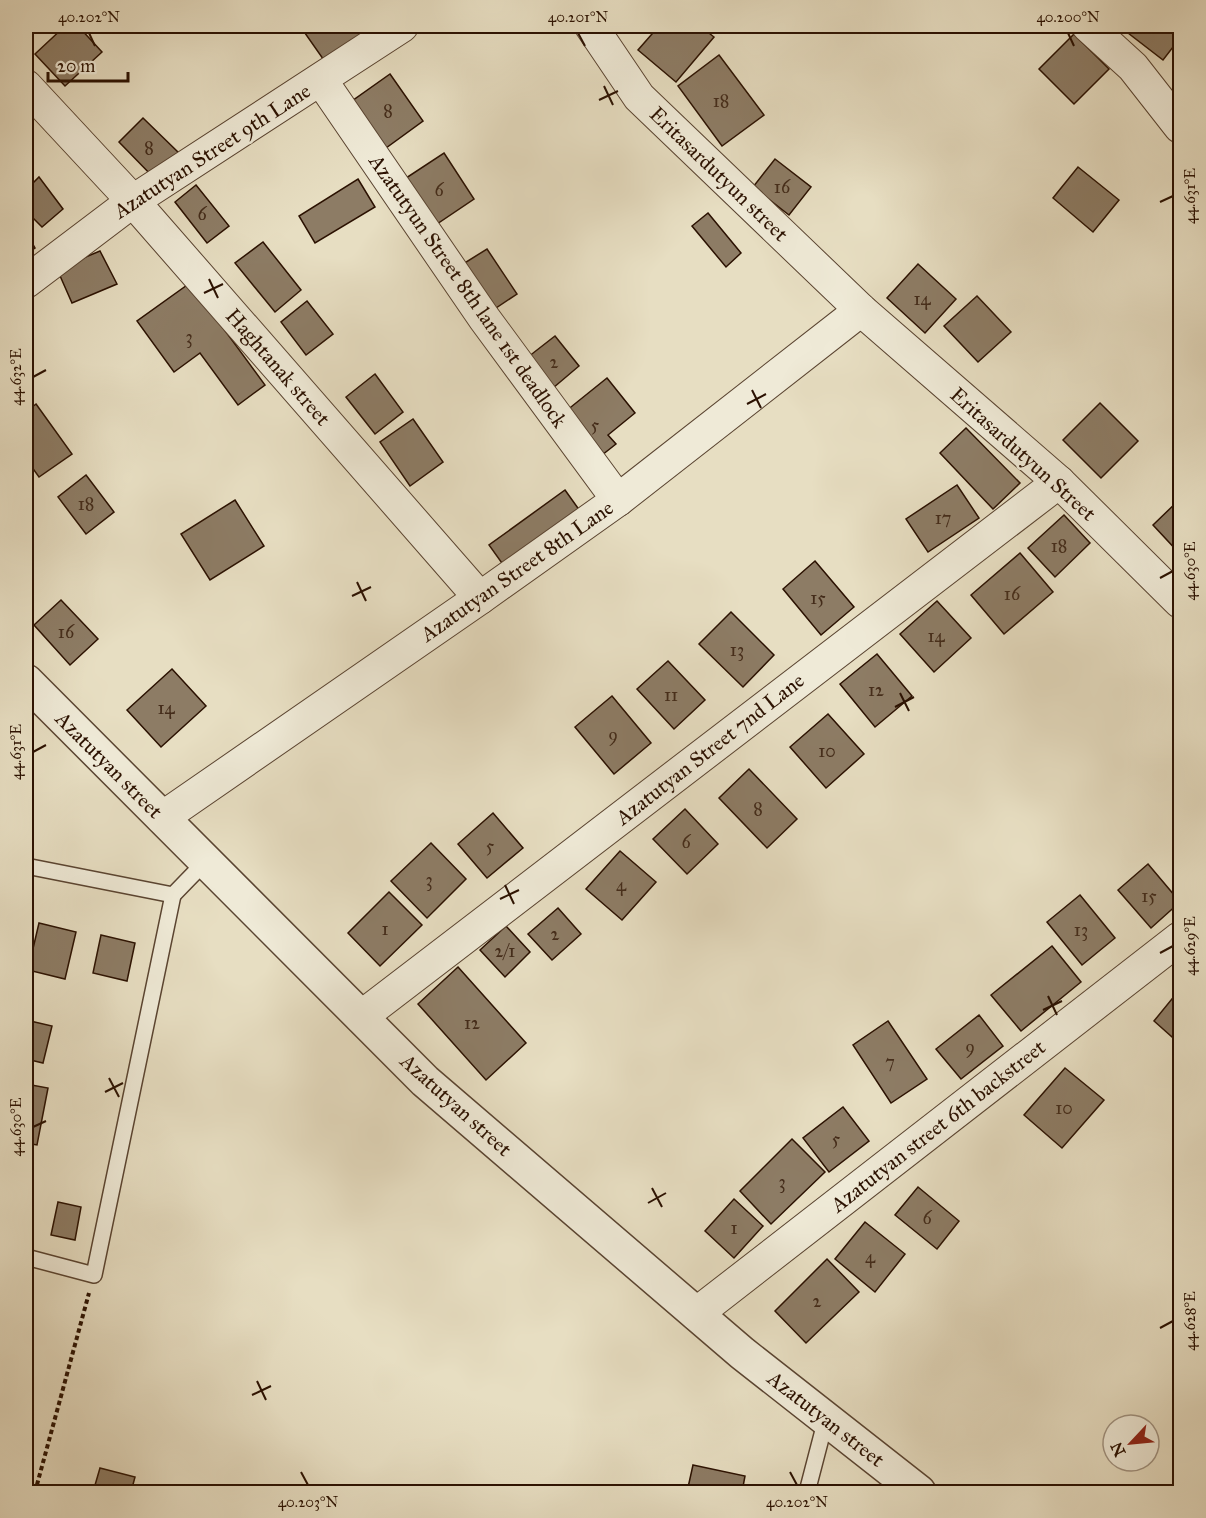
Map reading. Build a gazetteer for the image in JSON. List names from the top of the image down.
{
  "streets": {
    "street": [
      "Azatutyan Street 9th Lane",
      "Eritasardutyun street",
      "Azatutyun Street 8th lane 1st deadlock",
      "Haghtanak street",
      "Eritasardutyun Street",
      "Azatutyan Street 8th Lane",
      "Azatutyan Street 7nd Lane",
      "Azatutyan street",
      "Azatutyan street 6th backstreet"
    ]
  },
  "crossings": [
    ["Azatutyan Street 9th Lane", "Azatutyun Street 8th lane 1st deadlock"],
    ["Azatutyan Street 9th Lane", "Haghtanak street"],
    ["Eritasardutyun street", "Eritasardutyun Street"],
    ["Eritasardutyun street", "Azatutyan Street 8th Lane"],
    ["Azatutyun Street 8th lane 1st deadlock", "Azatutyan Street 8th Lane"],
    ["Haghtanak street", "Azatutyan Street 8th Lane"],
    ["Eritasardutyun Street", "Azatutyan Street 8th Lane"],
    ["Eritasardutyun Street", "Azatutyan Street 7nd Lane"],
    ["Azatutyan Street 8th Lane", "Azatutyan street"],
    ["Azatutyan Street 7nd Lane", "Azatutyan street"],
    ["Azatutyan street", "Azatutyan street 6th backstreet"]
  ],
  "house_numbers": [
    "18",
    "8",
    "8",
    "16",
    "6",
    "6",
    "14",
    "3",
    "2",
    "5",
    "18",
    "17",
    "18",
    "16",
    "15",
    "16",
    "14",
    "13",
    "12",
    "11",
    "14",
    "9",
    "10",
    "8",
    "6",
    "5",
    "3",
    "4",
    "15",
    "1",
    "13",
    "2",
    "2/1",
    "12",
    "9",
    "7",
    "10",
    "5",
    "3",
    "6",
    "1",
    "4",
    "2"
  ],
  "scale_bar": "20 m",
  "north": "bottom left",
  "coordinates": [
    "40.202°N",
    "40.201°N",
    "40.200°N",
    "44.631°E",
    "44.632°E",
    "44.630°E",
    "44.629°E",
    "44.628°E",
    "40.203°N"
  ]
}
